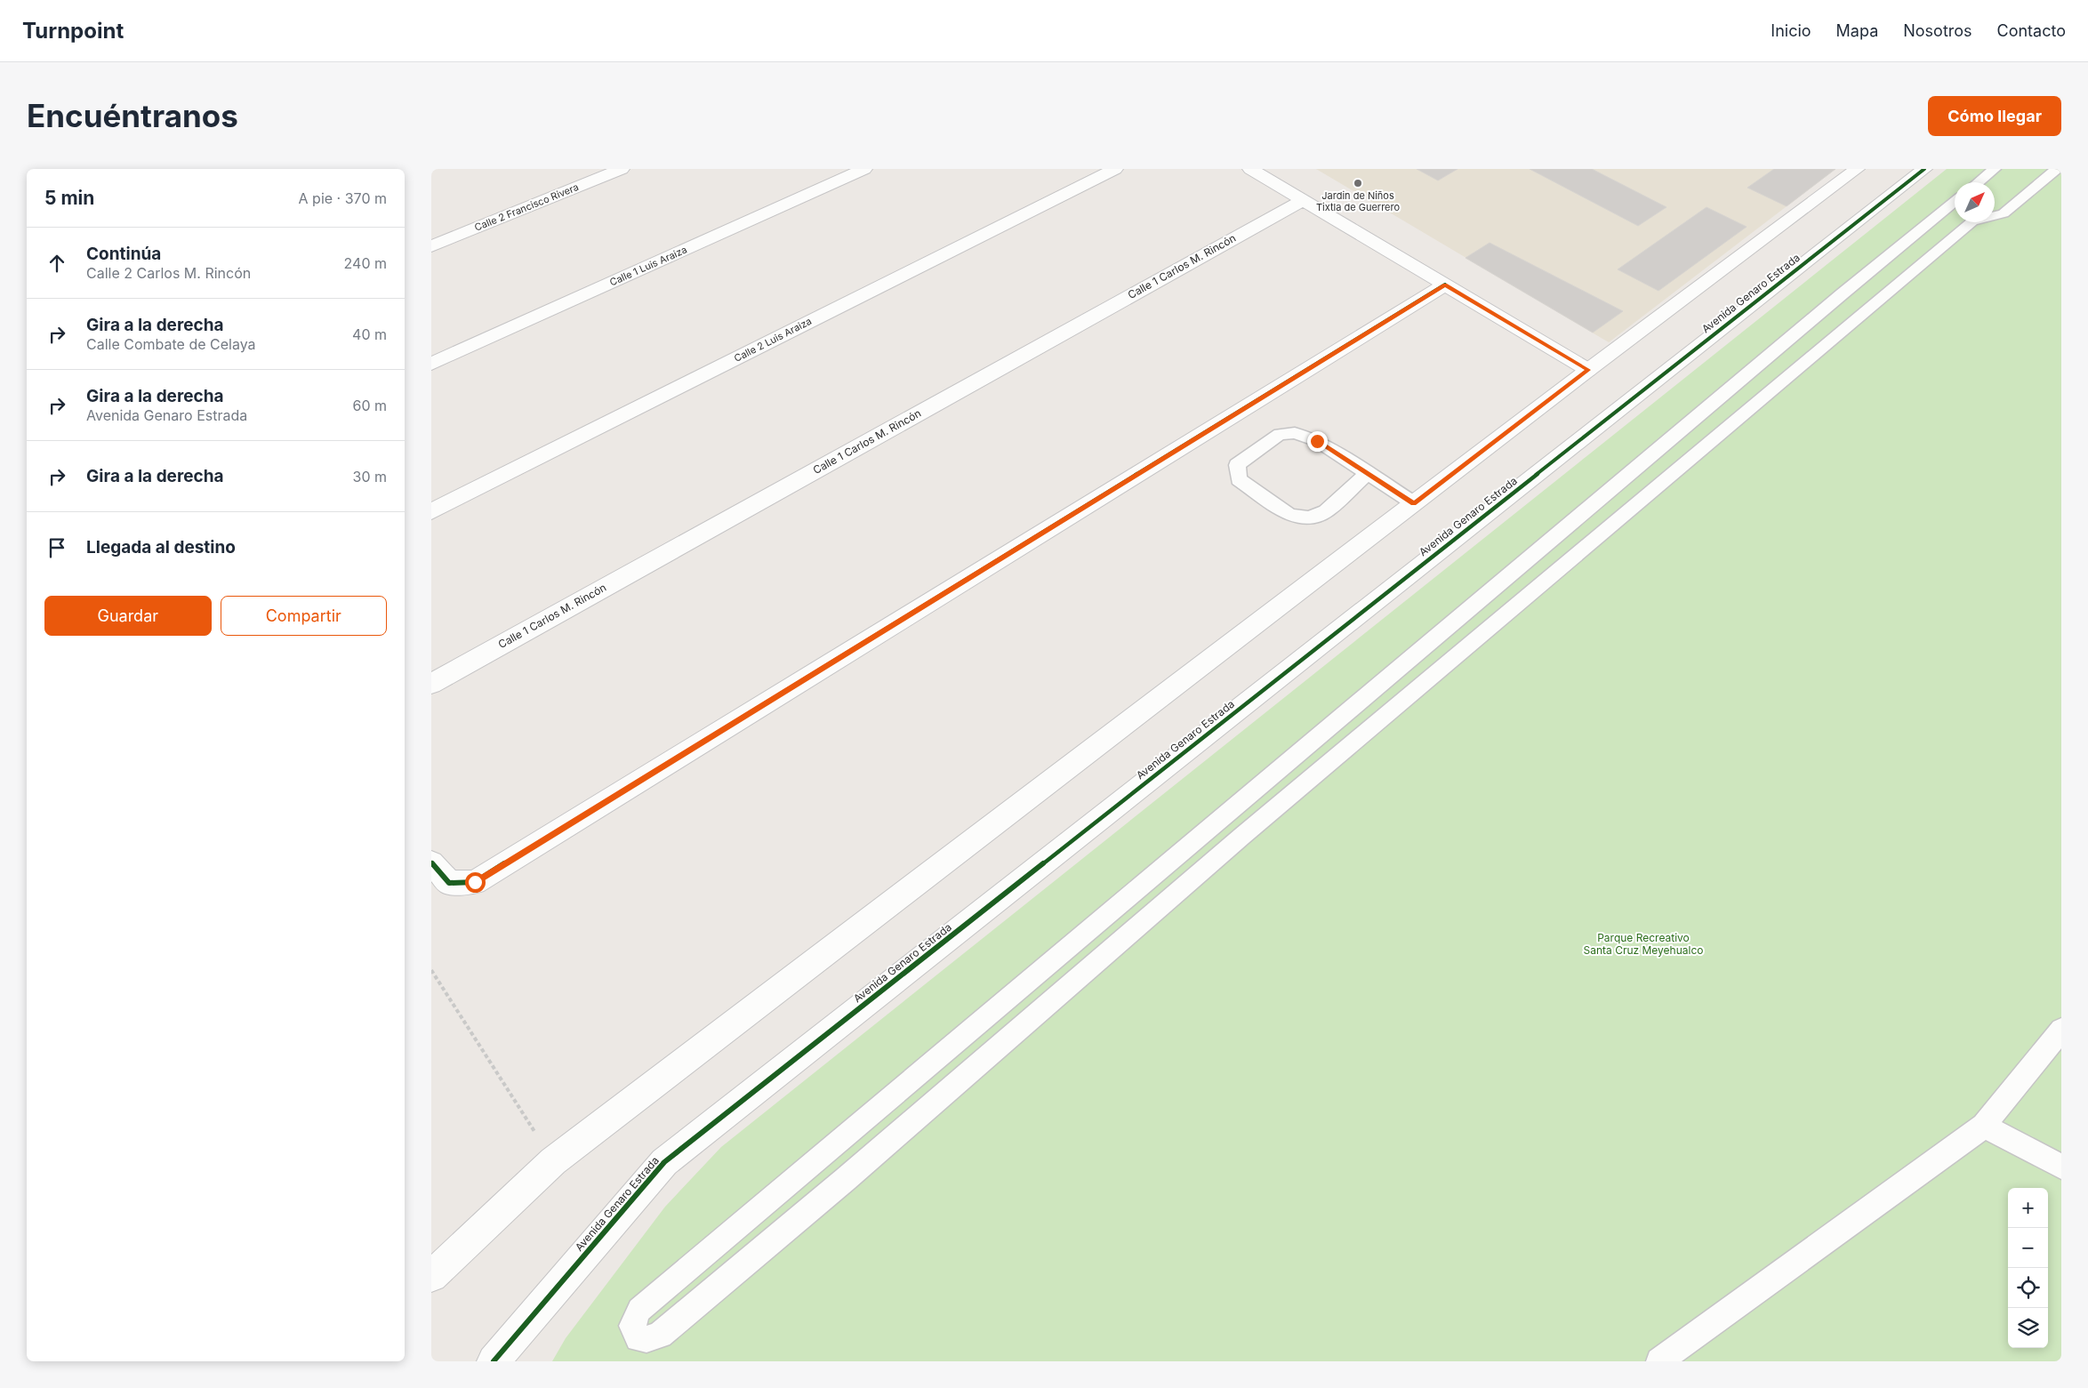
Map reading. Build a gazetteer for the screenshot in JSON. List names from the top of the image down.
{
  "streets": {
    "street": [
      "Calle 2 Francisco Rivera",
      "Calle 1 Luis Araiza",
      "Calle 1 Carlos M. Rincón",
      "Avenida Genaro Estrada",
      "Calle 2 Luis Araiza"
    ]
  },
  "parks": ["Parque Recreativo Santa Cruz Meyehualco"],
  "places": ["Jardin de Niños Tixtla de Guerrero"],
  "north": "top right",
  "page": {
    "header": "Turnpoint",
    "nav": [
      "Inicio",
      "Mapa",
      "Nosotros",
      "Contacto"
    ],
    "buttons": [
      "Cómo llegar",
      ["Guardar", "Compartir"]
    ],
    "title": "Encuéntranos",
    "heading": ["5 min", "A pie · 370 m"],
    "list": [
      ["Continúa", "Calle 2 Carlos M. Rincón", "240 m"],
      ["Gira a la derecha", "Calle Combate de Celaya", "40 m"],
      ["Gira a la derecha", "Avenida Genaro Estrada", "60 m"],
      ["Gira a la derecha", "30 m"],
      "Llegada al destino"
    ],
    "map_buttons": ["+", "−"]
  }
}
